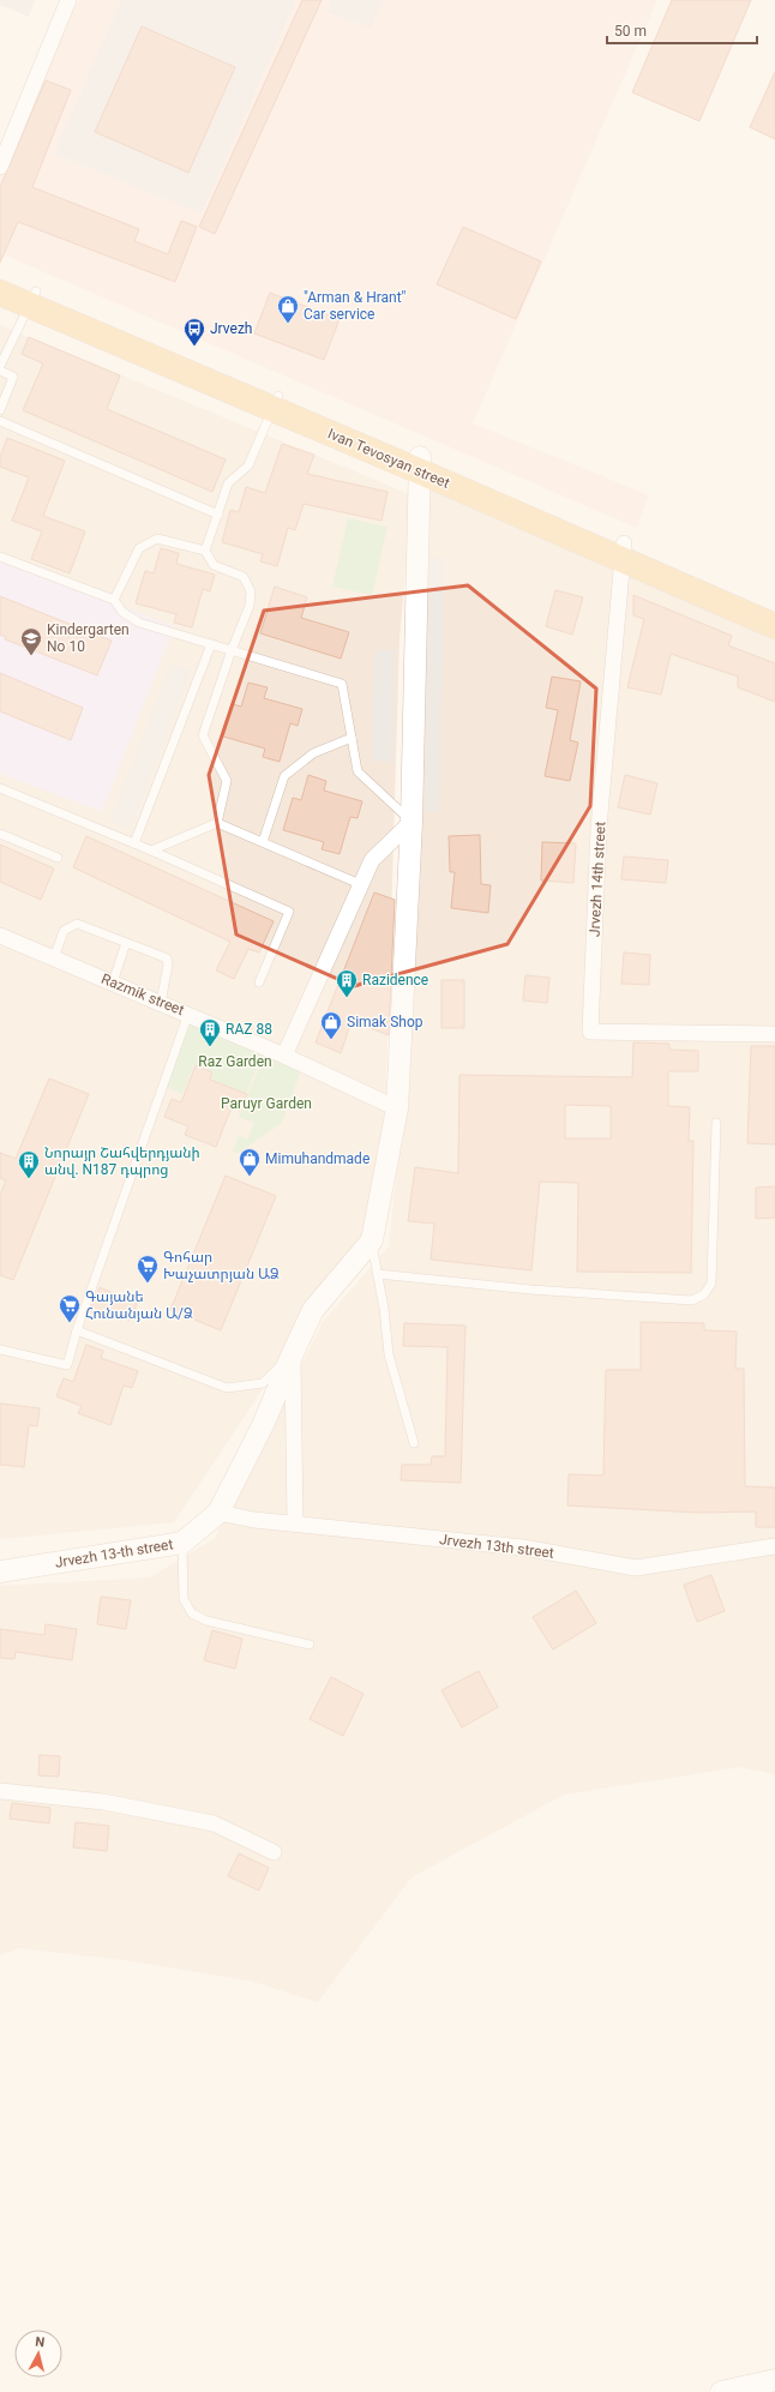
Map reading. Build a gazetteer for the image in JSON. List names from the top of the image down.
{
  "streets": {
    "main road": ["Ivan Tevosyan street"],
    "street": [
      "Jrvezh 14th street",
      "Razmik street",
      "Jrvezh 13th street",
      "Jrvezh 13-th street"
    ]
  },
  "crossings": [
    ["Ivan Tevosyan street", "Jrvezh 14th street"],
    ["Jrvezh 13th street", "Jrvezh 13-th street"]
  ],
  "parks": ["Raz Garden", "Paruyr Garden"],
  "places": {
    "shop": ["\"Arman & Hrant\" Car service", "Simak Shop", "Mimuhandmade"],
    "bus stop": ["Jrvezh"],
    "school or university": ["Kindergarten No 10"],
    "building": ["Razidence", "RAZ 88", "Նորայր Շահվերդյանի անվ. N187 դպրոց"],
    "supermarket": ["Գոհար Խաչատրյան ԱՁ", "Գայանե Հունանյան Ա/Ձ"]
  },
  "scale_bar": "50 m",
  "north": "top"
}
